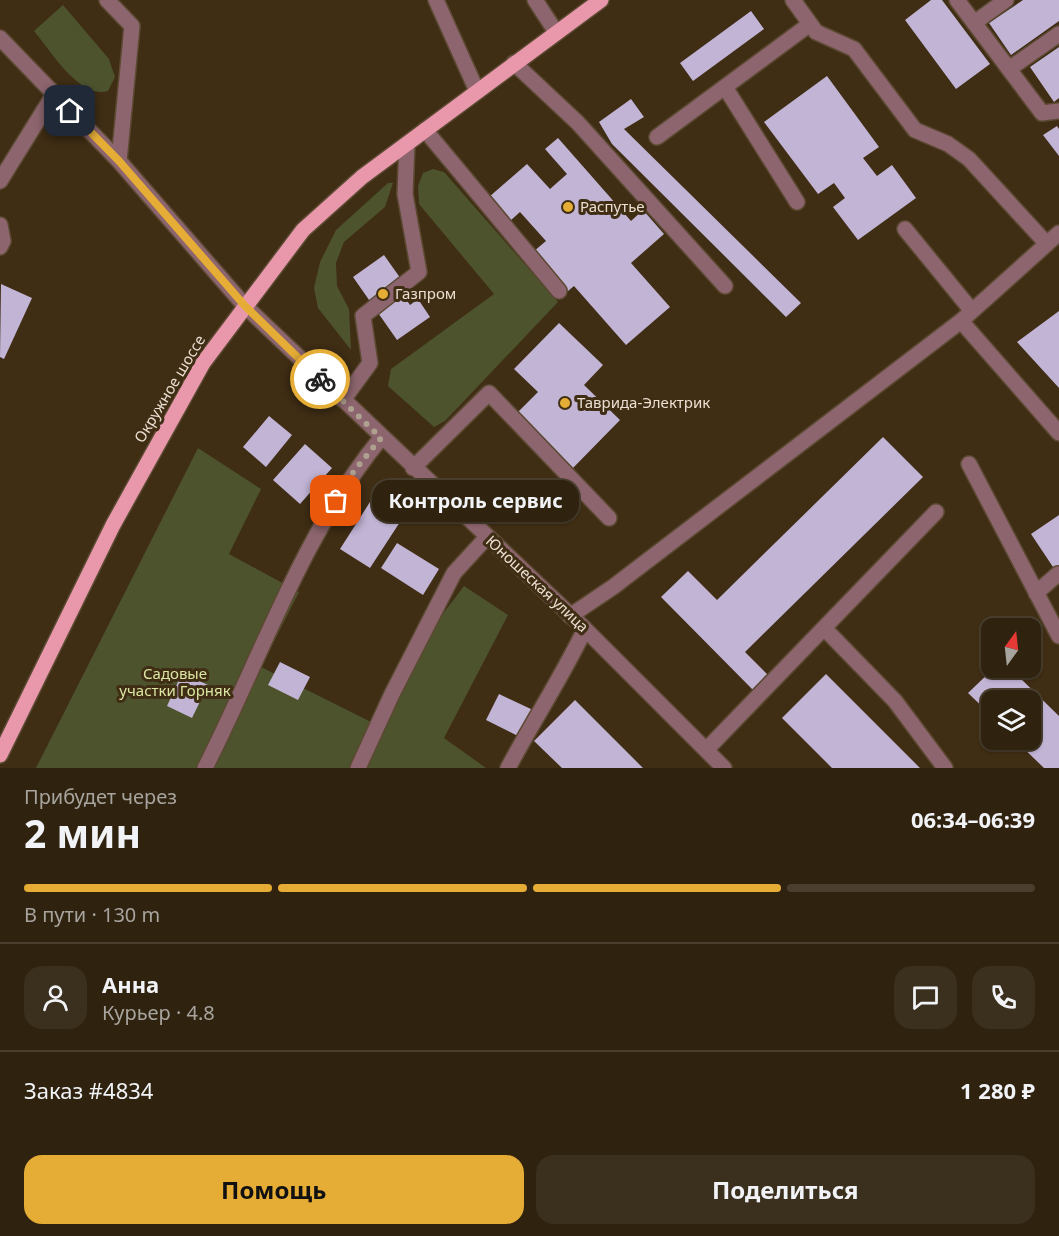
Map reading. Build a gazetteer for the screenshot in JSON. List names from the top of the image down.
{
  "streets": {
    "main road": ["Окружное шоссе"],
    "street": ["Юношеская улица"]
  },
  "crossings": [
    ["Окружное шоссе", "Юношеская улица"]
  ],
  "parks": ["Садовые участки Горняк"],
  "places": [
    "Распутье",
    "Газпром",
    "Таврида-Электрик",
    "Контроль сервис"
  ],
  "north": "top",
  "page": {
    "bubble": "Контроль сервис",
    "heading": ["2 мин", "Прибудет через", "06:34–06:39"],
    "panel": [
      "Анна",
      "Курьер · 4.8",
      "Заказ #4834",
      "1 280 ₽"
    ],
    "bar": "В пути · 130 m",
    "buttons": ["Помощь", "Поделиться"]
  }
}
